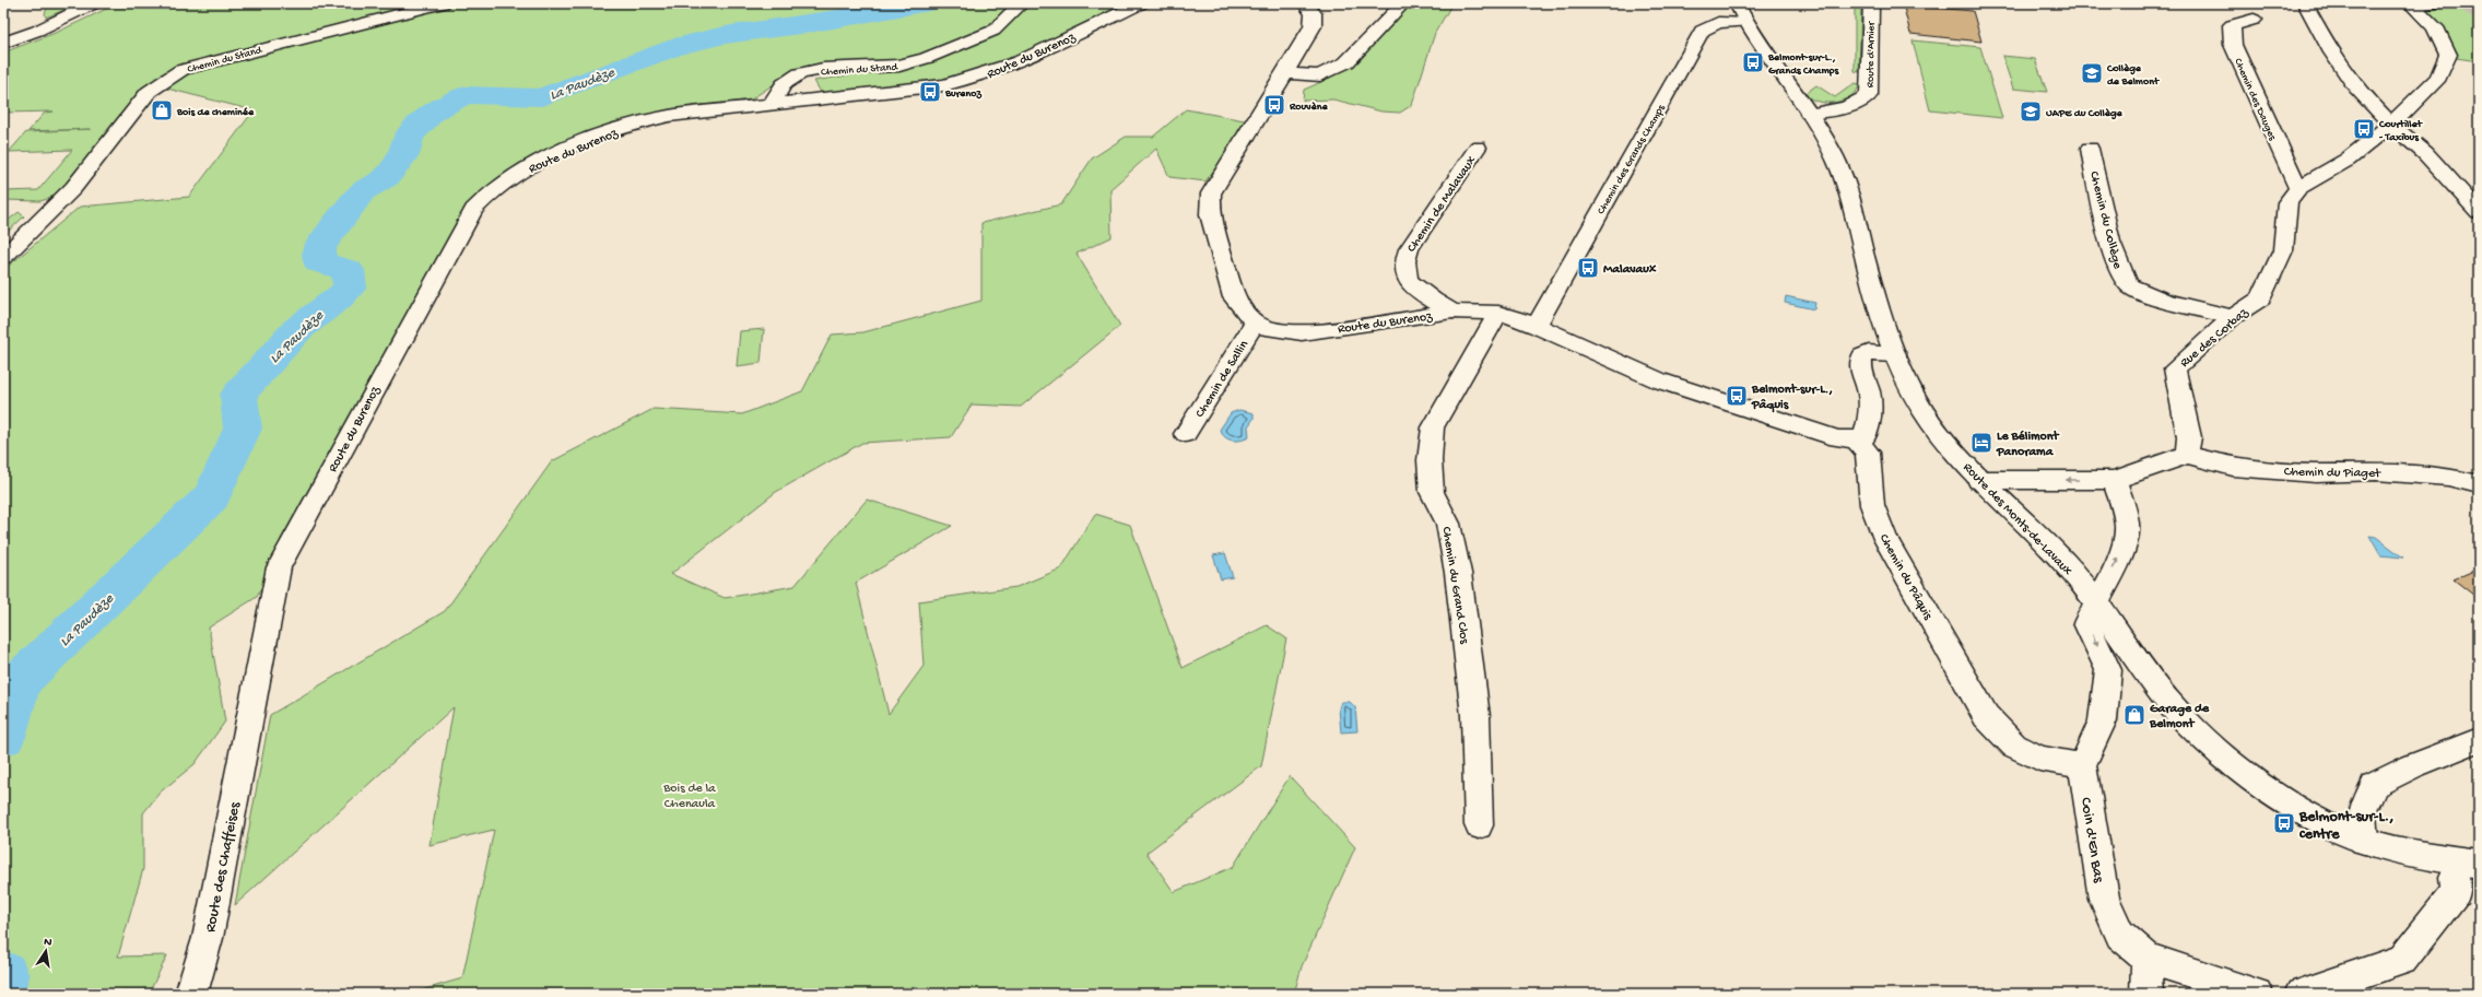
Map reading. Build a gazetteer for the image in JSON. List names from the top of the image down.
{
  "streets": {
    "street": [
      "Route du Burenoz",
      "Route d'Arnier",
      "Chemin du Stand",
      "Chemin des Dauges",
      "Chemin des Grands Champs",
      "Chemin de Malavaux",
      "Chemin du Collège",
      "Rue des Corbaz",
      "Chemin de Sallin",
      "Chemin du Piaget",
      "Route des Monts-de-Lavaux",
      "Chemin du Pâquis",
      "Chemin du Grand Clos",
      "Coin d'En Bas",
      "Route des Chaffeises"
    ]
  },
  "crossings": [
    ["Route du Burenoz", "Chemin du Stand"],
    ["Route du Burenoz", "Chemin des Grands Champs"],
    ["Route du Burenoz", "Chemin de Malavaux"],
    ["Route du Burenoz", "Chemin de Sallin"],
    ["Route du Burenoz", "Chemin du Pâquis"],
    ["Route du Burenoz", "Chemin du Grand Clos"],
    ["Route du Burenoz", "Route des Chaffeises"],
    ["Route d'Arnier", "Route des Monts-de-Lavaux"],
    ["Chemin des Dauges", "Rue des Corbaz"],
    ["Chemin des Grands Champs", "Route des Monts-de-Lavaux"],
    ["Chemin du Collège", "Rue des Corbaz"],
    ["Rue des Corbaz", "Chemin du Piaget"],
    ["Chemin du Pâquis", "Coin d'En Bas"]
  ],
  "water": ["La Paudèze"],
  "parks": ["Bois de la Chenaula"],
  "places": {
    "bus stop": [
      "Belmont-sur-L., Grands Champs",
      "Burenoz",
      "Rouvène",
      "Courtillet - Taxibus",
      "Malavaux",
      "Belmont-sur-L., Pâquis",
      "Belmont-sur-L., centre"
    ],
    "school or university": ["Collège de Belmont", "UAPE du Collège"],
    "shop": ["Bois de cheminée", "Garage de Belmont"],
    "hotel": ["Le Bélimont Panorama"]
  },
  "north": "top"
}
